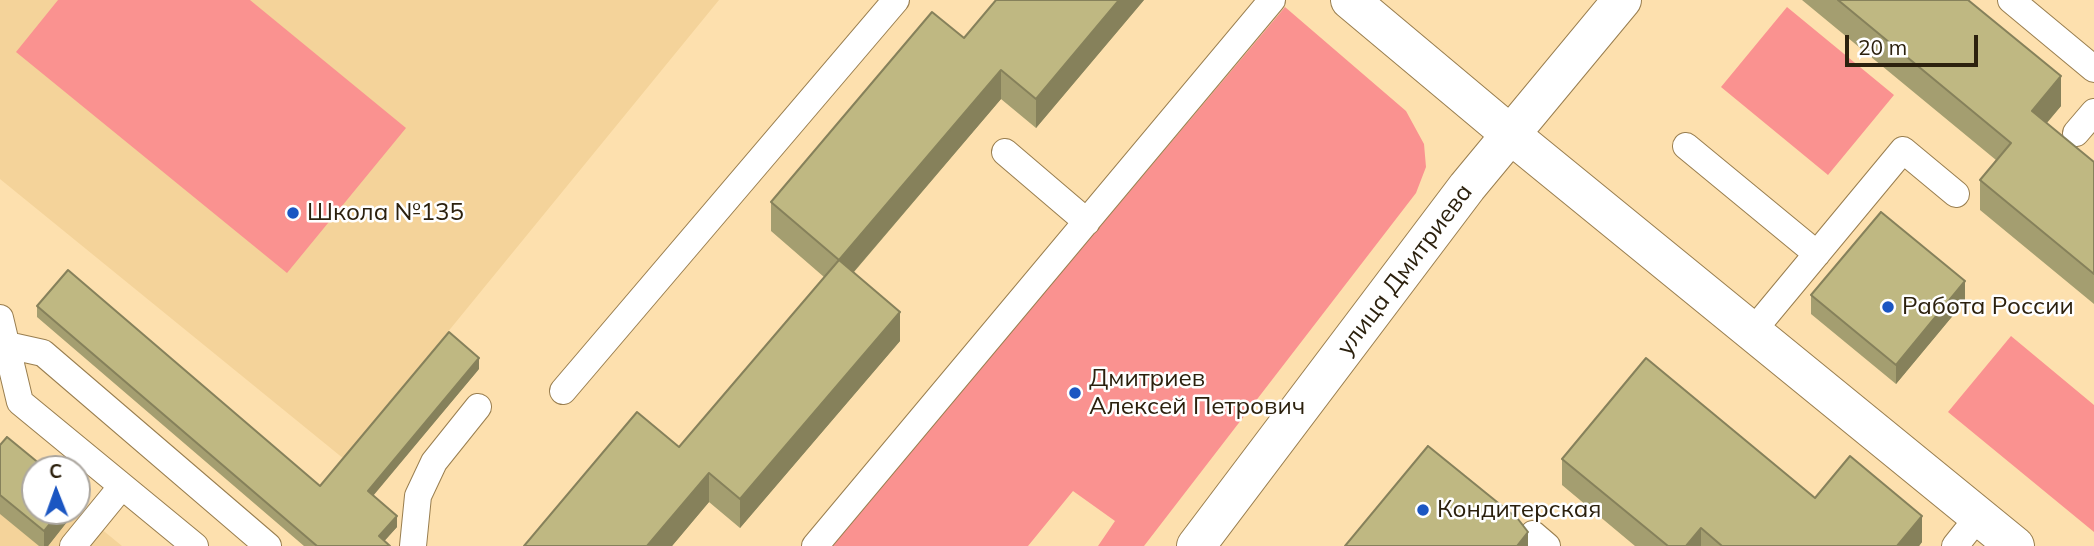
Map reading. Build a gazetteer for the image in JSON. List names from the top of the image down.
{
  "streets": {
    "street": ["улица Дмитриева"]
  },
  "places": [
    "Школа №135",
    "Работа России",
    "Дмитриев Алексей Петрович",
    "Кондитерская"
  ],
  "scale_bar": "20 m",
  "north": "top"
}
